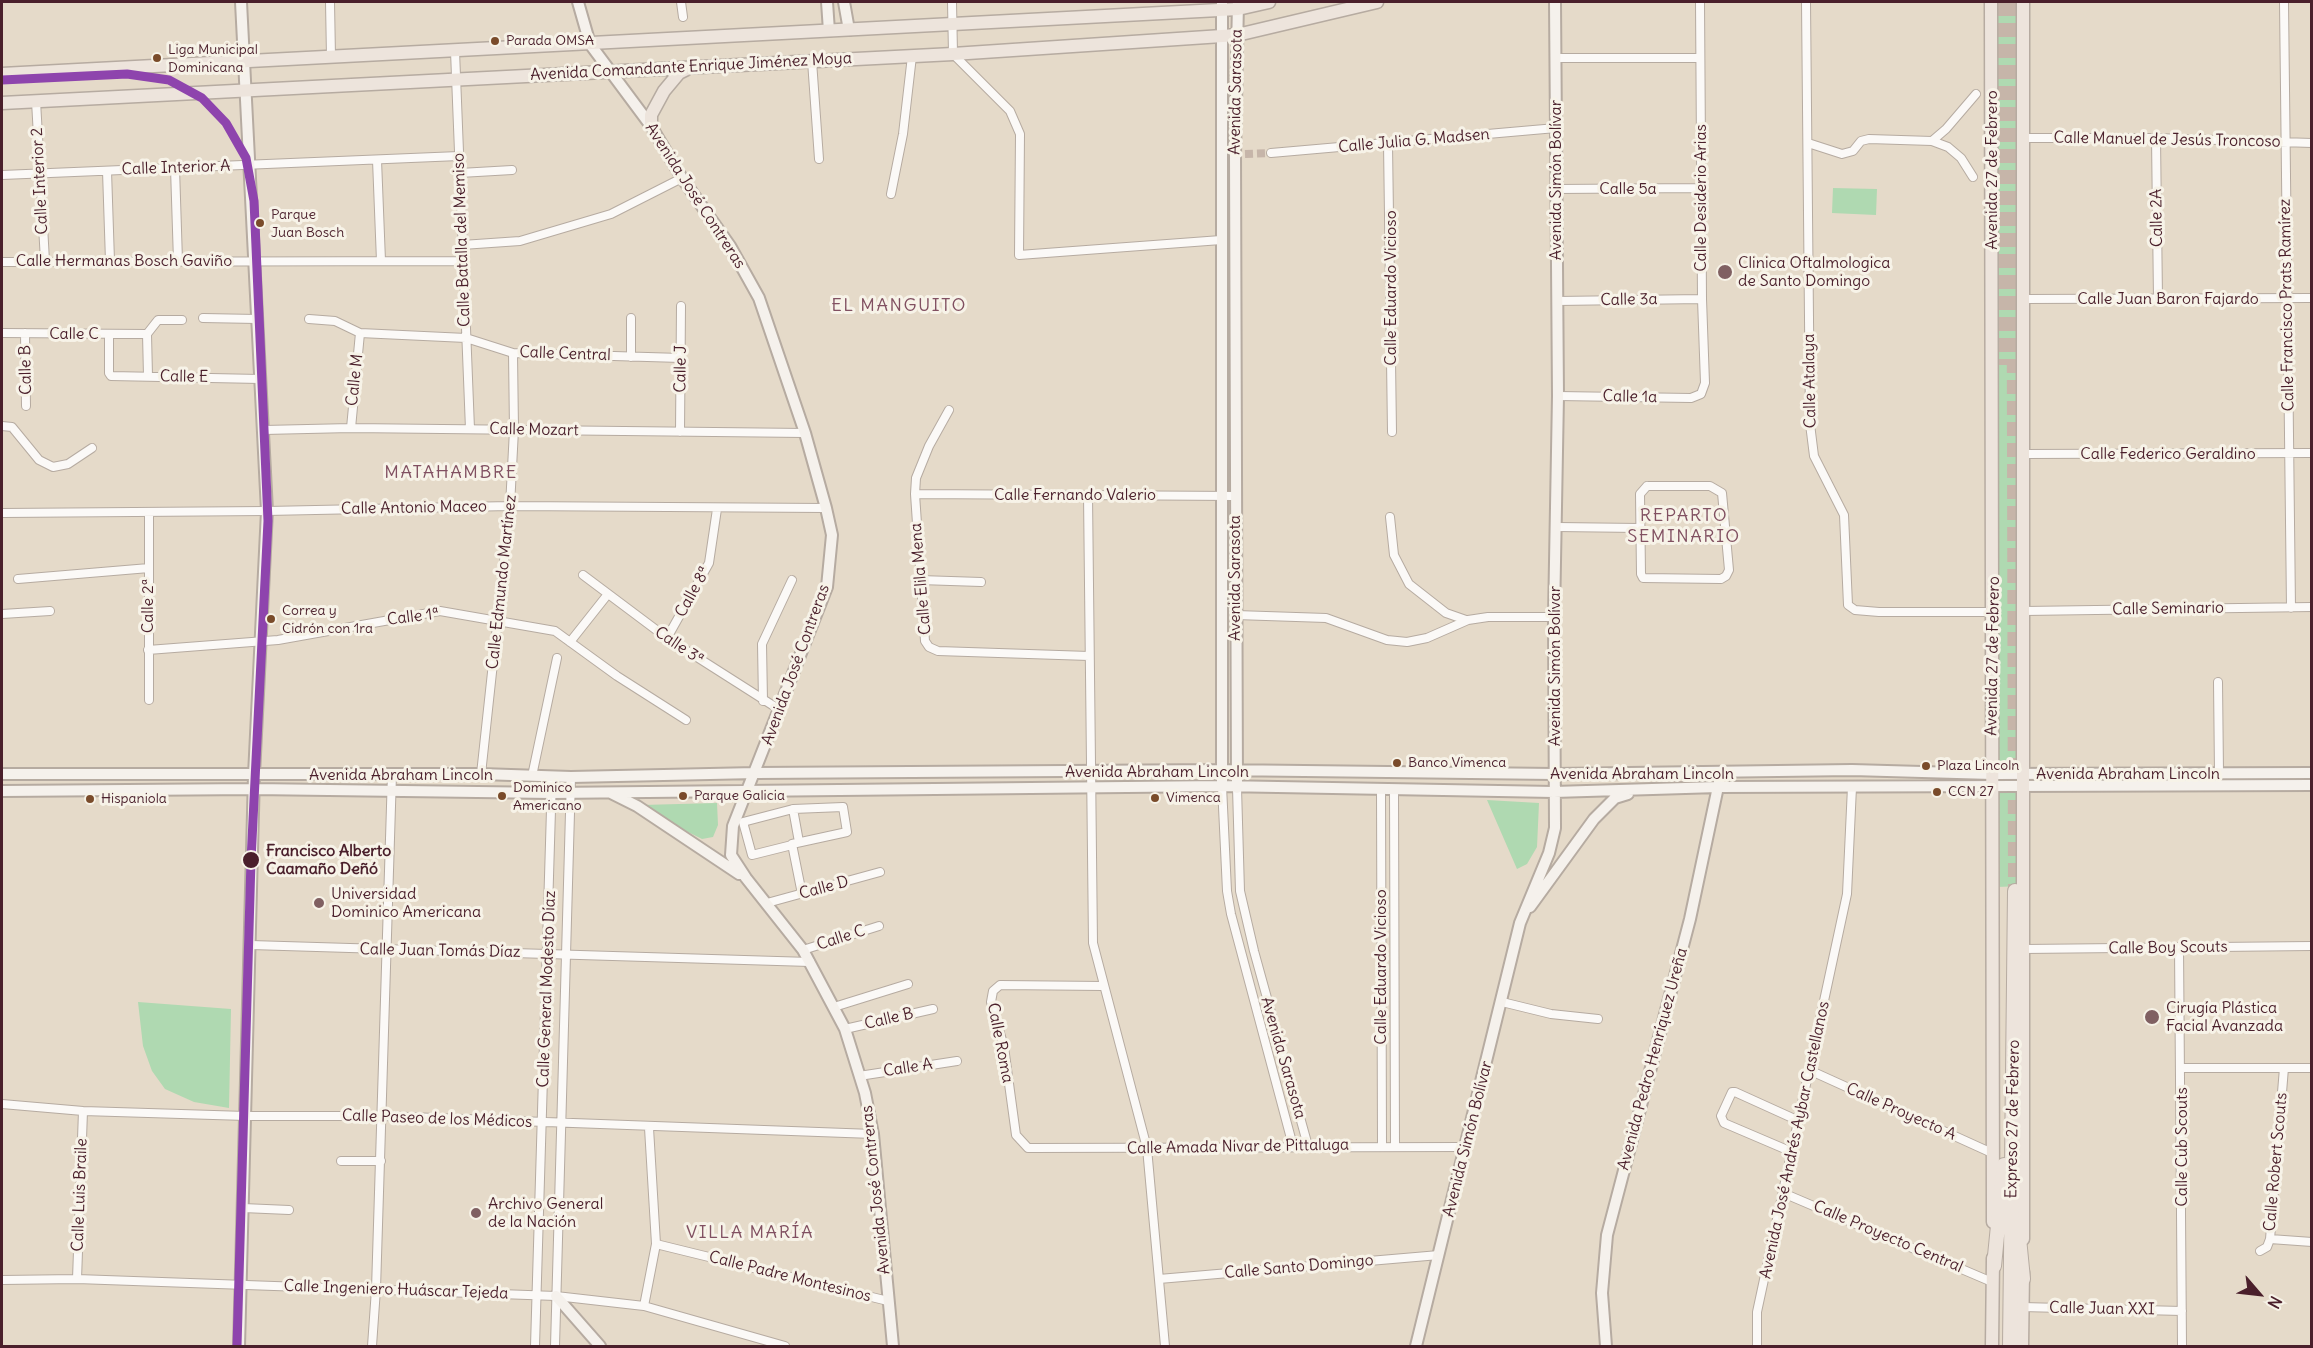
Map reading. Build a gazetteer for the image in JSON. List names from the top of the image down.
{
  "streets": {
    "highway": ["Expreso 27 de Febrero"],
    "main road": [
      "Avenida Comandante Enrique Jiménez Moya",
      "Avenida Sarasota",
      "Avenida 27 de Febrero",
      "Avenida Simón Bolívar",
      "Avenida José Contreras",
      "Avenida Abraham Lincoln",
      "Avenida Pedro Henríquez Ureña"
    ],
    "street": [
      "Calle Manuel de Jesús Troncoso",
      "Calle Julia G. Madsen",
      "Calle Interior A",
      "Calle Interior 2",
      "Calle 5a",
      "Calle Desiderio Arias",
      "Calle 2A",
      "Calle Batalla del Memiso",
      "Calle Hermanas Bosch Gaviño",
      "Calle Eduardo Vicioso",
      "Calle Juan Baron Fajardo",
      "Calle 3a",
      "Calle Francisco Prats Ramírez",
      "Calle C",
      "Calle Central",
      "Calle J",
      "Calle B",
      "Calle E",
      "Calle M",
      "Calle Atalaya",
      "Calle 1a",
      "Calle Mozart",
      "Calle Federico Geraldino",
      "Calle Fernando Valerio",
      "Calle Antonio Maceo",
      "Calle Elila Mena",
      "Calle Edmundo Martínez",
      "Calle 8ª",
      "Calle 2ª",
      "Calle Seminario",
      "Calle 1ª",
      "Calle 3ª",
      "Calle D",
      "Calle Boy Scouts",
      "Calle Juan Tomás Díaz",
      "Calle General Modesto Díaz",
      "Calle Roma",
      "Calle A",
      "Calle Proyecto A",
      "Calle Paseo de los Médicos",
      "Avenida José Andrés Aybar Castellanos",
      "Calle Amada Nivar de Pittaluga",
      "Calle Cub Scouts",
      "Calle Robert Scouts",
      "Calle Luis Braile",
      "Calle Proyecto Central",
      "Calle Santo Domingo",
      "Calle Padre Montesinos",
      "Calle Ingeniero Huáscar Tejeda",
      "Calle Juan XXI"
    ]
  },
  "crossings": [
    ["Avenida Comandante Enrique Jiménez Moya", "Avenida Sarasota"],
    ["Avenida Comandante Enrique Jiménez Moya", "Calle Interior 2"],
    ["Avenida Comandante Enrique Jiménez Moya", "Avenida José Contreras"],
    ["Avenida Comandante Enrique Jiménez Moya", "Calle Batalla del Memiso"],
    ["Avenida Sarasota", "Calle Fernando Valerio"],
    ["Avenida Sarasota", "Avenida Abraham Lincoln"],
    ["Avenida Sarasota", "Calle Amada Nivar de Pittaluga"],
    ["Calle Manuel de Jesús Troncoso", "Avenida 27 de Febrero"],
    ["Calle Manuel de Jesús Troncoso", "Calle 2A"],
    ["Calle Manuel de Jesús Troncoso", "Calle Francisco Prats Ramírez"],
    ["Calle Julia G. Madsen", "Avenida Simón Bolívar"],
    ["Calle Julia G. Madsen", "Calle Eduardo Vicioso"],
    ["Calle Interior A", "Calle Interior 2"],
    ["Calle Interior A", "Calle Batalla del Memiso"],
    ["Avenida 27 de Febrero", "Calle Juan Baron Fajardo"],
    ["Avenida 27 de Febrero", "Calle Atalaya"],
    ["Avenida 27 de Febrero", "Calle Federico Geraldino"],
    ["Avenida 27 de Febrero", "Calle Seminario"],
    ["Avenida 27 de Febrero", "Avenida Abraham Lincoln"],
    ["Avenida 27 de Febrero", "Calle Boy Scouts"],
    ["Avenida 27 de Febrero", "Calle Proyecto A"],
    ["Avenida 27 de Febrero", "Calle Proyecto Central"],
    ["Avenida 27 de Febrero", "Calle Juan XXI"],
    ["Avenida Simón Bolívar", "Calle 5a"],
    ["Avenida Simón Bolívar", "Calle 3a"],
    ["Avenida Simón Bolívar", "Calle 1a"],
    ["Avenida Simón Bolívar", "Avenida Abraham Lincoln"],
    ["Avenida Simón Bolívar", "Calle Amada Nivar de Pittaluga"],
    ["Avenida Simón Bolívar", "Calle Santo Domingo"],
    ["Calle Interior 2", "Calle Hermanas Bosch Gaviño"],
    ["Calle 5a", "Calle Desiderio Arias"],
    ["Avenida José Contreras", "Calle C"],
    ["Avenida José Contreras", "Calle B"],
    ["Avenida José Contreras", "Calle Mozart"],
    ["Avenida José Contreras", "Calle Antonio Maceo"],
    ["Avenida José Contreras", "Calle 3ª"],
    ["Avenida José Contreras", "Avenida Abraham Lincoln"],
    ["Avenida José Contreras", "Calle D"],
    ["Avenida José Contreras", "Calle Juan Tomás Díaz"],
    ["Avenida José Contreras", "Calle A"],
    ["Avenida José Contreras", "Calle Paseo de los Médicos"],
    ["Avenida José Contreras", "Calle Padre Montesinos"],
    ["Calle Desiderio Arias", "Calle 3a"],
    ["Calle Desiderio Arias", "Calle 1a"],
    ["Calle 2A", "Calle Juan Baron Fajardo"],
    ["Calle Batalla del Memiso", "Calle Hermanas Bosch Gaviño"],
    ["Calle Batalla del Memiso", "Calle Central"],
    ["Calle Batalla del Memiso", "Calle Mozart"],
    ["Calle Eduardo Vicioso", "Avenida Abraham Lincoln"],
    ["Calle Eduardo Vicioso", "Calle Amada Nivar de Pittaluga"],
    ["Calle Juan Baron Fajardo", "Calle Francisco Prats Ramírez"],
    ["Calle Francisco Prats Ramírez", "Calle Federico Geraldino"],
    ["Calle Francisco Prats Ramírez", "Calle Seminario"],
    ["Calle C", "Calle B"],
    ["Calle C", "Calle E"],
    ["Calle Central", "Calle J"],
    ["Calle Central", "Calle M"],
    ["Calle Central", "Calle Edmundo Martínez"],
    ["Calle J", "Calle Mozart"],
    ["Calle M", "Calle Mozart"],
    ["Calle Mozart", "Calle Edmundo Martínez"],
    ["Calle Fernando Valerio", "Calle Elila Mena"],
    ["Calle Antonio Maceo", "Calle Edmundo Martínez"],
    ["Calle Antonio Maceo", "Calle 8ª"],
    ["Calle Antonio Maceo", "Calle 2ª"],
    ["Calle Edmundo Martínez", "Calle 1ª"],
    ["Calle Edmundo Martínez", "Avenida Abraham Lincoln"],
    ["Calle 8ª", "Calle 3ª"],
    ["Calle 2ª", "Calle 1ª"],
    ["Avenida Abraham Lincoln", "Calle General Modesto Díaz"],
    ["Avenida Abraham Lincoln", "Avenida Pedro Henríquez Ureña"],
    ["Avenida Abraham Lincoln", "Avenida José Andrés Aybar Castellanos"],
    ["Calle Boy Scouts", "Calle Cub Scouts"],
    ["Calle Juan Tomás Díaz", "Calle General Modesto Díaz"],
    ["Calle General Modesto Díaz", "Calle Paseo de los Médicos"],
    ["Calle General Modesto Díaz", "Calle Ingeniero Huáscar Tejeda"],
    ["Calle Roma", "Calle Amada Nivar de Pittaluga"],
    ["Calle Proyecto A", "Avenida José Andrés Aybar Castellanos"],
    ["Calle Paseo de los Médicos", "Calle Luis Braile"],
    ["Avenida José Andrés Aybar Castellanos", "Calle Proyecto Central"],
    ["Calle Cub Scouts", "Calle Juan XXI"],
    ["Calle Luis Braile", "Calle Ingeniero Huáscar Tejeda"]
  ],
  "districts": [
    "EL MANGUITO",
    "MATAHAMBRE",
    "REPARTO SEMINARIO",
    "VILLA MARÍA"
  ],
  "places": [
    "Parada OMSA",
    "Liga Municipal Dominicana",
    "Parque Juan Bosch",
    "Clinica Oftalmologica de Santo Domingo",
    "Correa y Cidrón con 1ra",
    "Banco Vimenca",
    "Plaza Lincoln",
    "CCN 27",
    "Dominico Americano",
    "Parque Galicia",
    "Vimenca",
    "Hispaniola",
    "Francisco Alberto Caamaño Deñó",
    "Universidad Dominico Americana",
    "Cirugía Plástica Facial Avanzada",
    "Archivo General de la Nación"
  ],
  "north": "bottom right"
}
